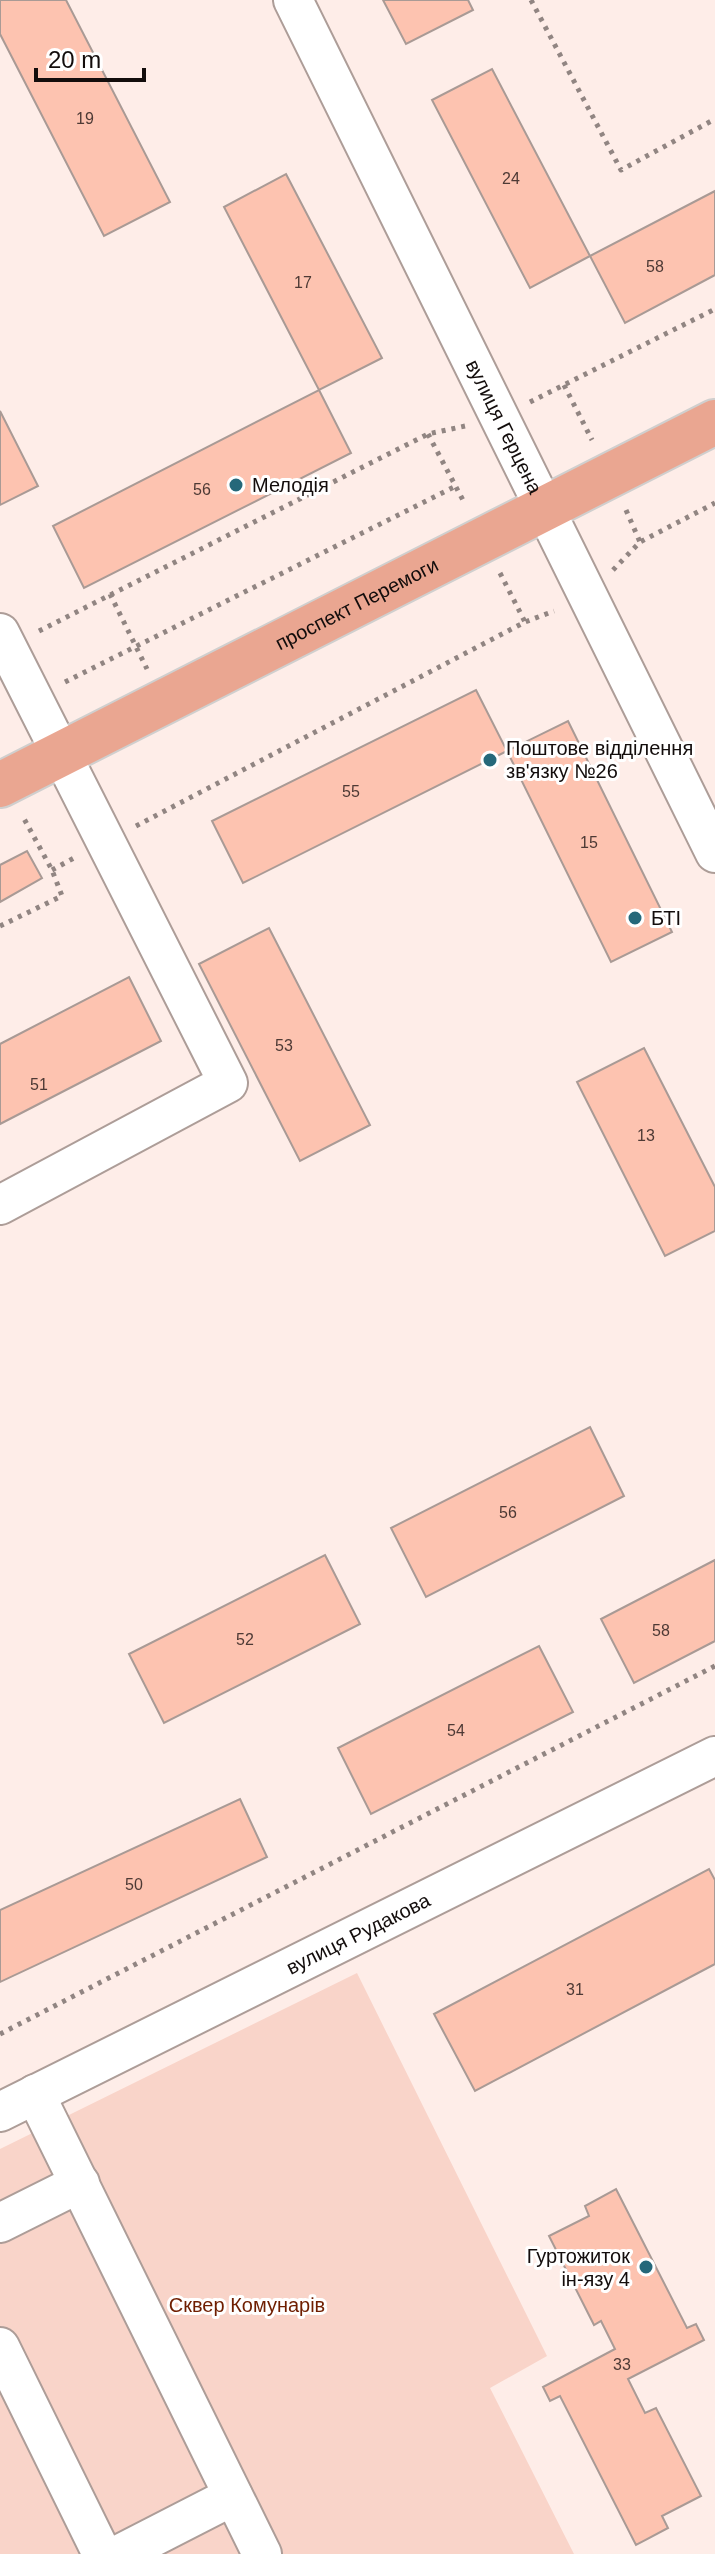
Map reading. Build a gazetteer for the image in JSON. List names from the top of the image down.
{
  "streets": {
    "main road": ["проспект Перемоги"],
    "street": ["вулиця Герцена", "вулиця Рудакова"]
  },
  "crossings": [
    ["вулиця Герцена", "проспект Перемоги"]
  ],
  "parks": ["Сквер Комунарів"],
  "places": [
    "Мелодія",
    "Поштове відділення зв'язку №26",
    "БТІ",
    "Гуртожиток ін-язу 4"
  ],
  "house_numbers": [
    "19",
    "24",
    "58",
    "17",
    "56",
    "55",
    "15",
    "53",
    "51",
    "13",
    "56",
    "58",
    "52",
    "54",
    "50",
    "31",
    "33"
  ],
  "scale_bar": "20 m"
}
